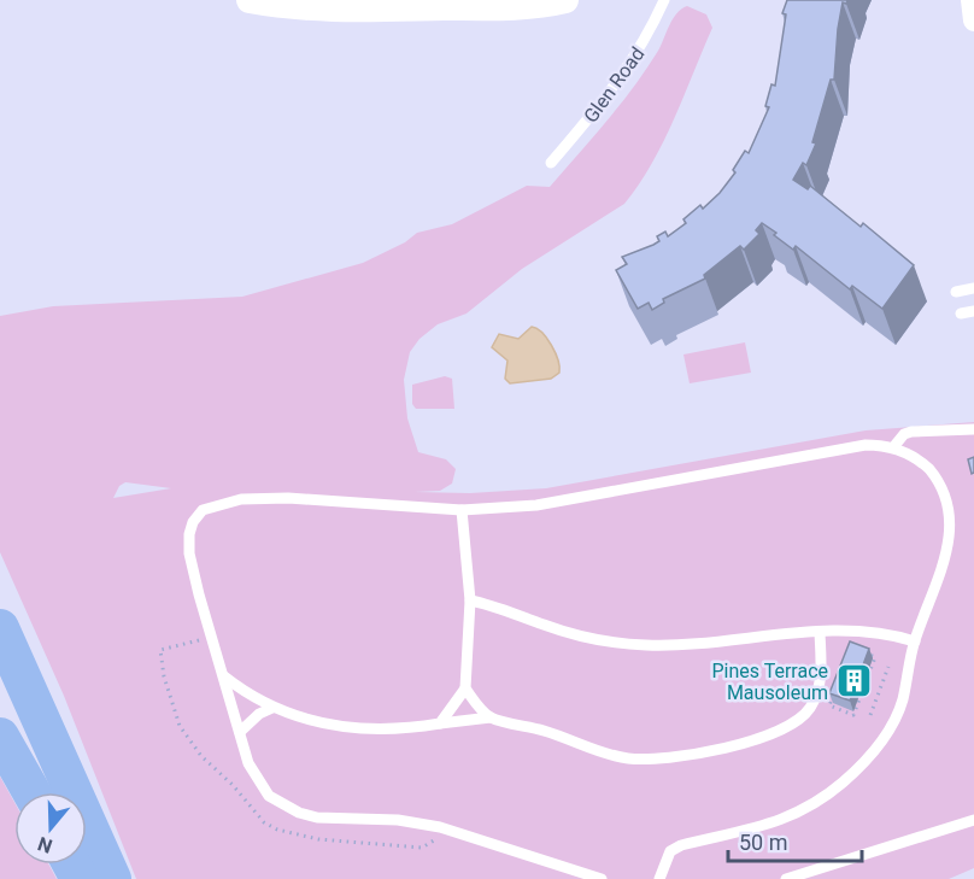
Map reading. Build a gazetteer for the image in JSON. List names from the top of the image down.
{
  "streets": {
    "lane": ["Glen Road"]
  },
  "places": {
    "building": ["Pines Terrace Mausoleum"]
  },
  "scale_bar": "50 m",
  "north": "bottom"
}
